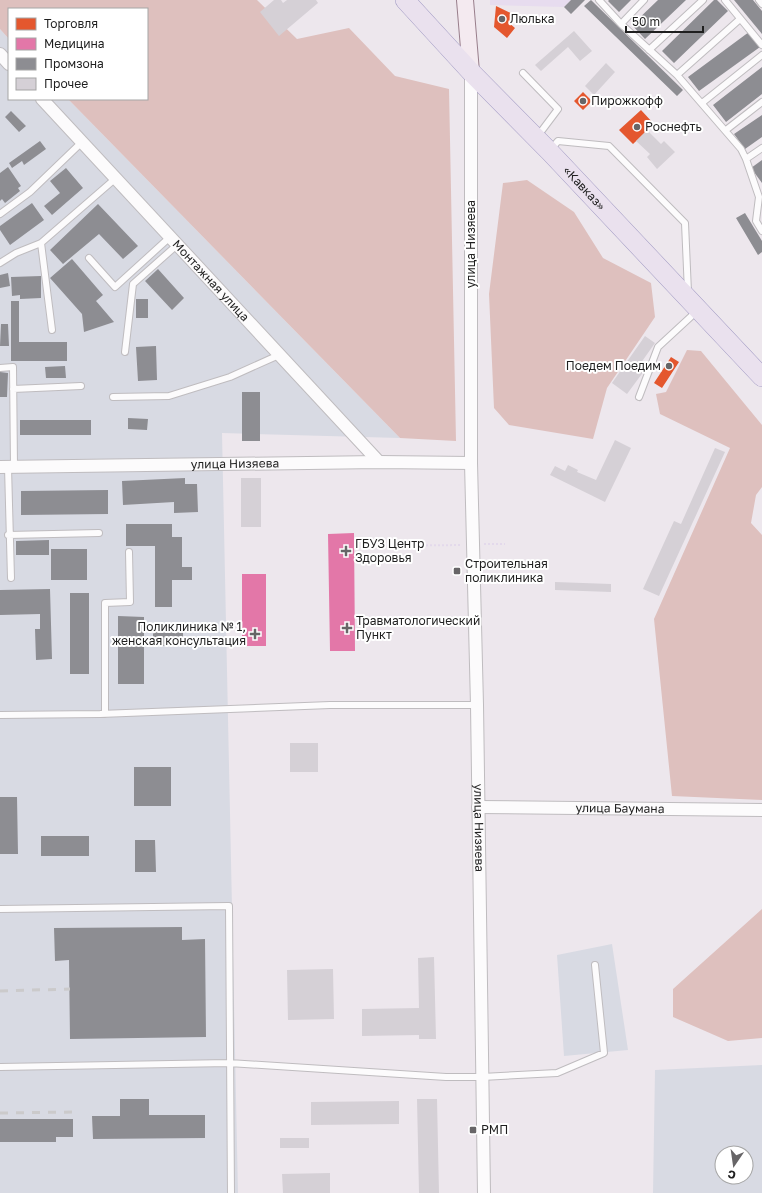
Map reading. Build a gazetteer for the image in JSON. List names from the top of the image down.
{
  "streets": {
    "highway": ["«Кавказ»"],
    "street": ["улица Низяева", "Монтажная улица", "улица Баумана"]
  },
  "crossings": [
    ["«Кавказ»", "улица Низяева"],
    ["улица Низяева", "Монтажная улица"],
    ["улица Низяева", "улица Баумана"]
  ],
  "places": {
    "other": [
      "Люлька",
      "Пирожкофф",
      "Роснефть",
      "Поедем Поедим"
    ],
    "health": ["ГБУЗ Центр Здоровья", "Травматологический Пункт", "Поликлиника № 1, женская консультация"],
    "transit": ["Строительная поликлиника", "РМП"]
  },
  "legend": [
    "Торговля",
    "Медицина",
    "Промзона",
    "Прочее"
  ],
  "scale_bar": "50 m",
  "north": "bottom"
}
